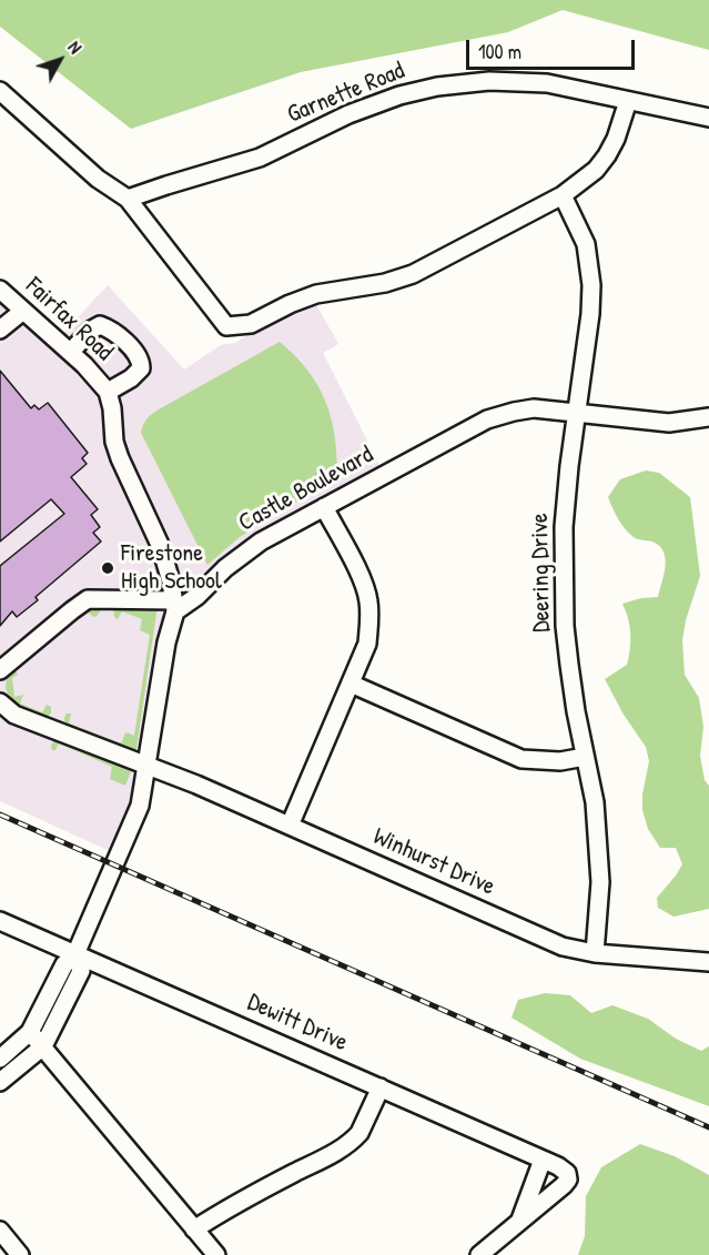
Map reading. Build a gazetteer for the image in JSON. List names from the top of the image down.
{
  "streets": {
    "street": [
      "Garnette Road",
      "Fairfax Road",
      "Castle Boulevard",
      "Deering Drive",
      "Winhurst Drive",
      "Dewitt Drive"
    ]
  },
  "crossings": [
    ["Fairfax Road", "Castle Boulevard"],
    ["Castle Boulevard", "Deering Drive"],
    ["Deering Drive", "Winhurst Drive"]
  ],
  "places": ["Firestone High School"],
  "scale_bar": "100 m",
  "north": "top right"
}
